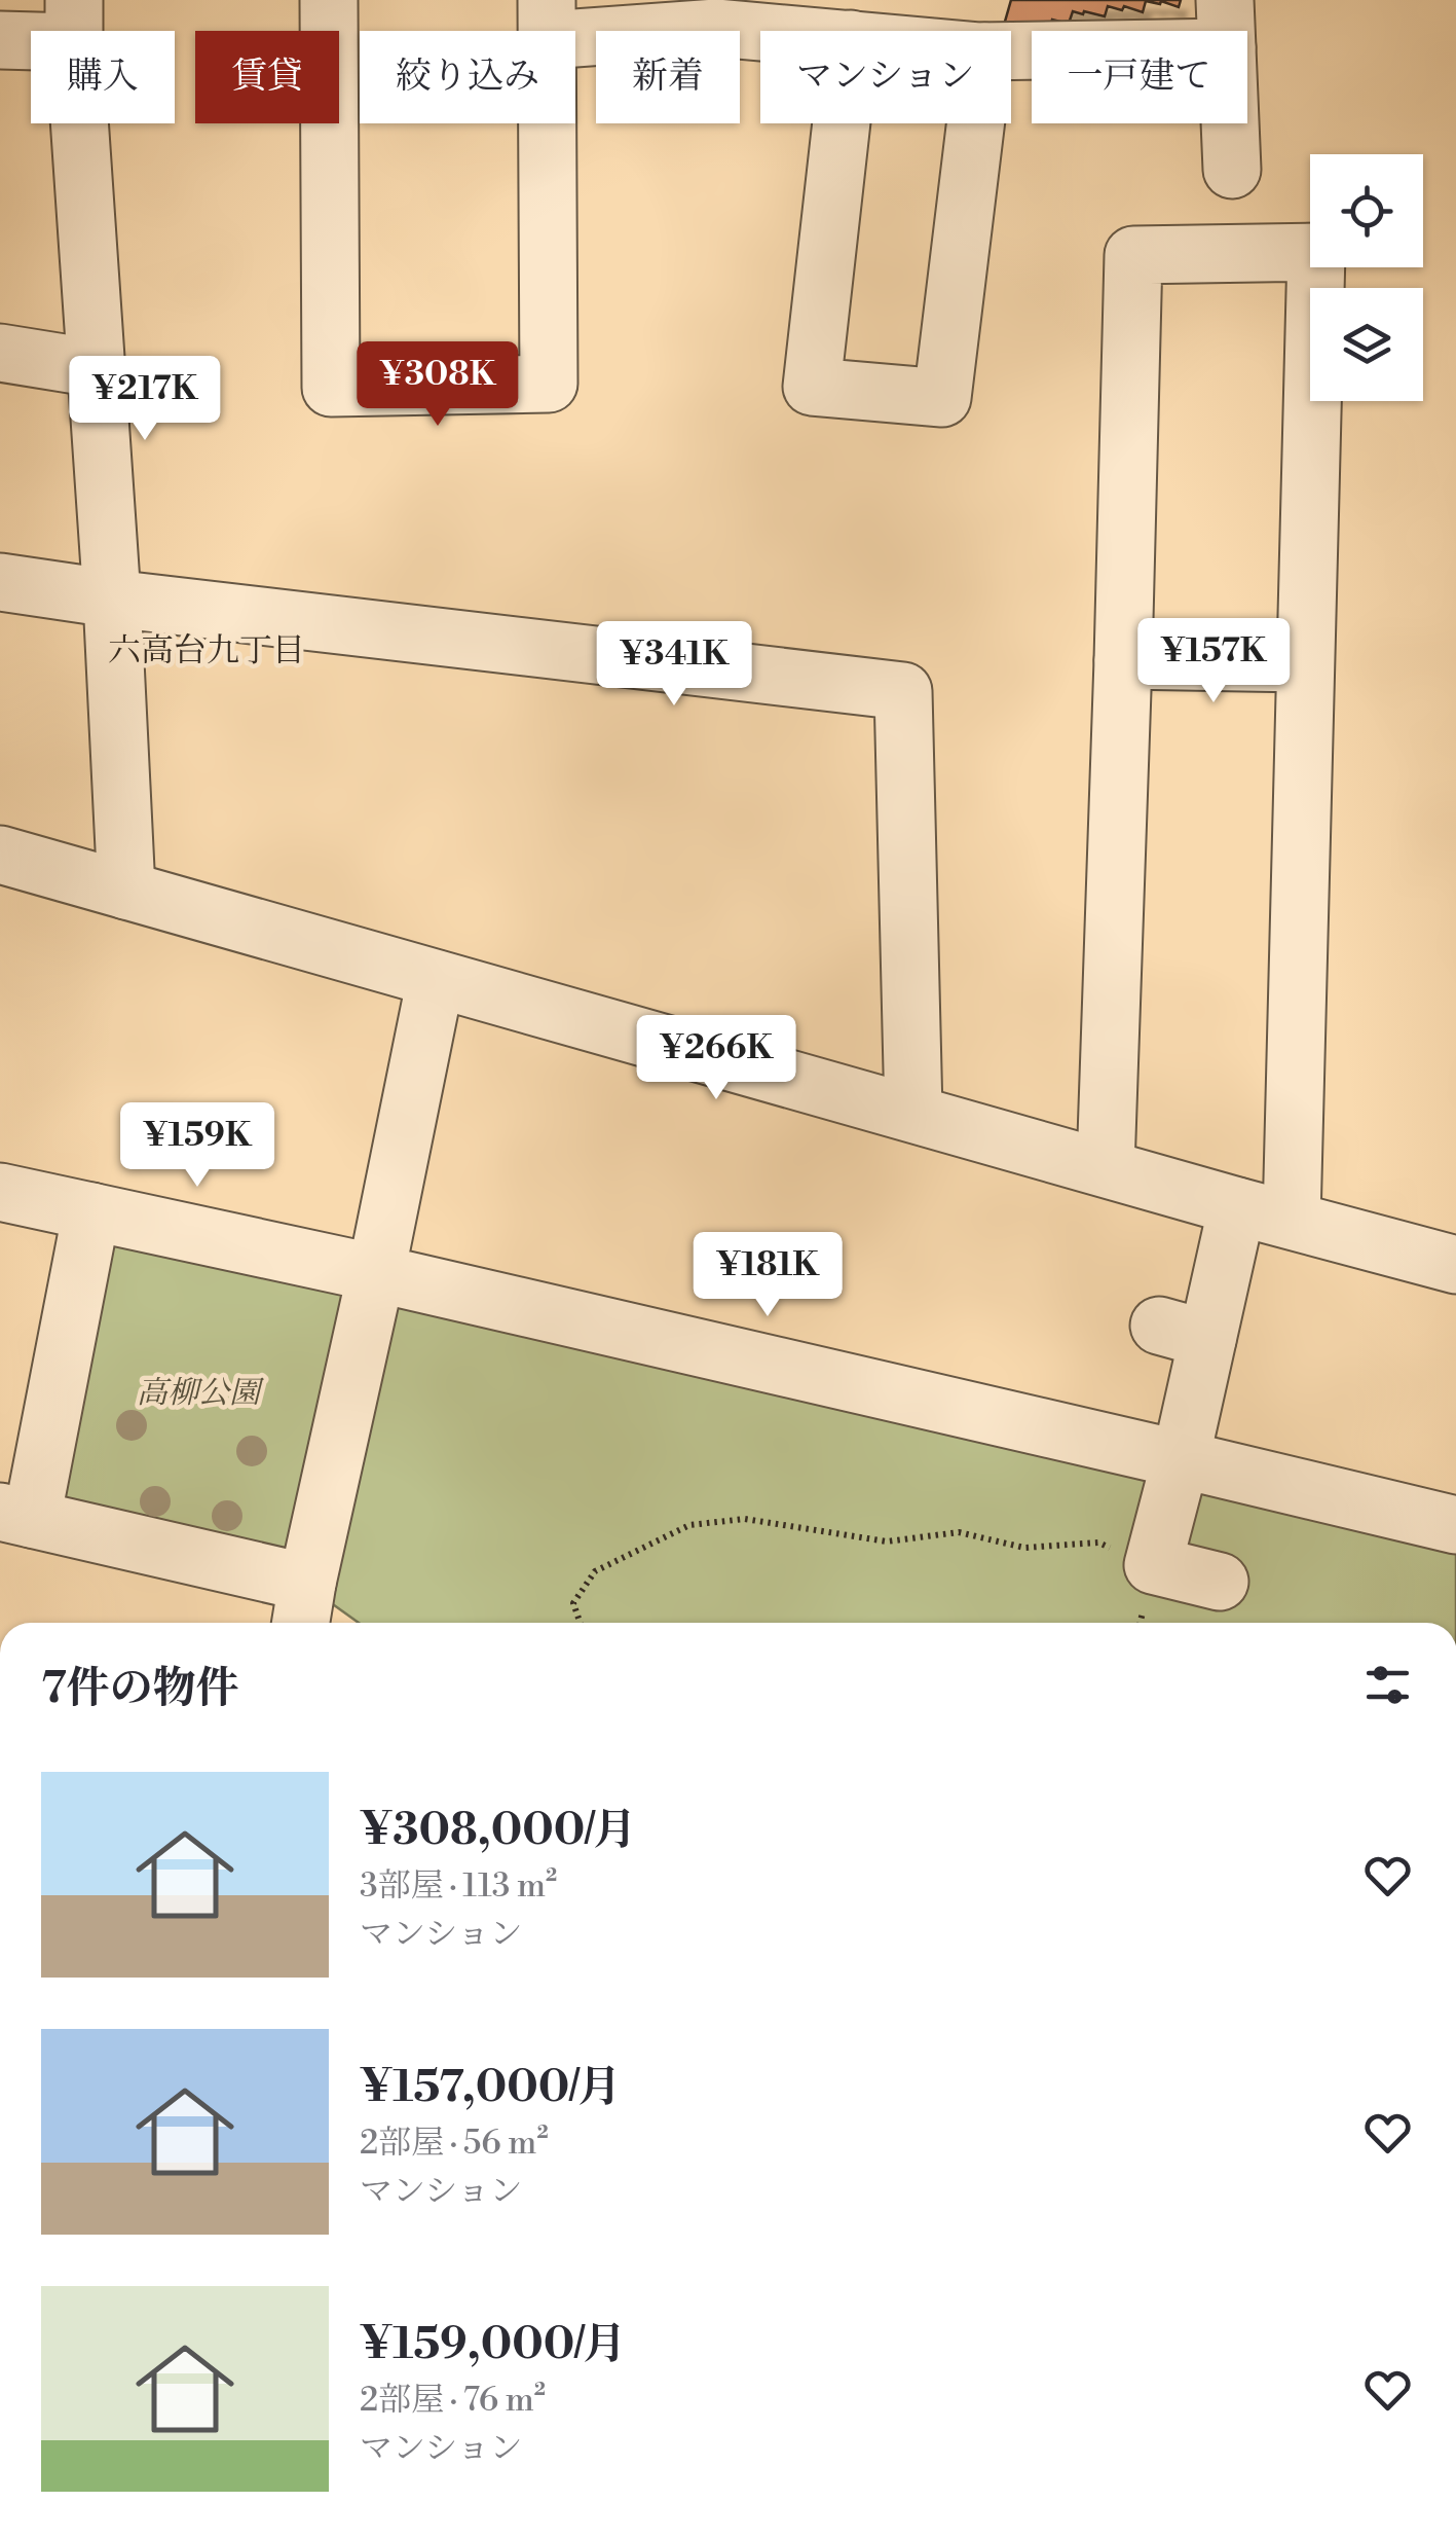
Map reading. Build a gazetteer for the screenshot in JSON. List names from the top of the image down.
{
  "districts": ["六高台九丁目"],
  "parks": ["高柳公園"],
  "page": {
    "chip": [
      "購入",
      "賃貸",
      "絞り込み",
      "新着",
      "マンション",
      "一戸建て"
    ],
    "price": [
      "¥308K",
      "¥217K",
      "¥157K",
      "¥341K",
      "¥266K",
      "¥159K",
      "¥181K"
    ],
    "heading": "7件の物件",
    "list": [
      {
        "name": "¥308,000/月",
        "note": "3部屋 · 113 m² · マンション"
      },
      {
        "name": "¥157,000/月",
        "note": "2部屋 · 56 m² · マンション"
      },
      {
        "name": "¥159,000/月",
        "note": "2部屋 · 76 m² · マンション"
      }
    ]
  }
}
